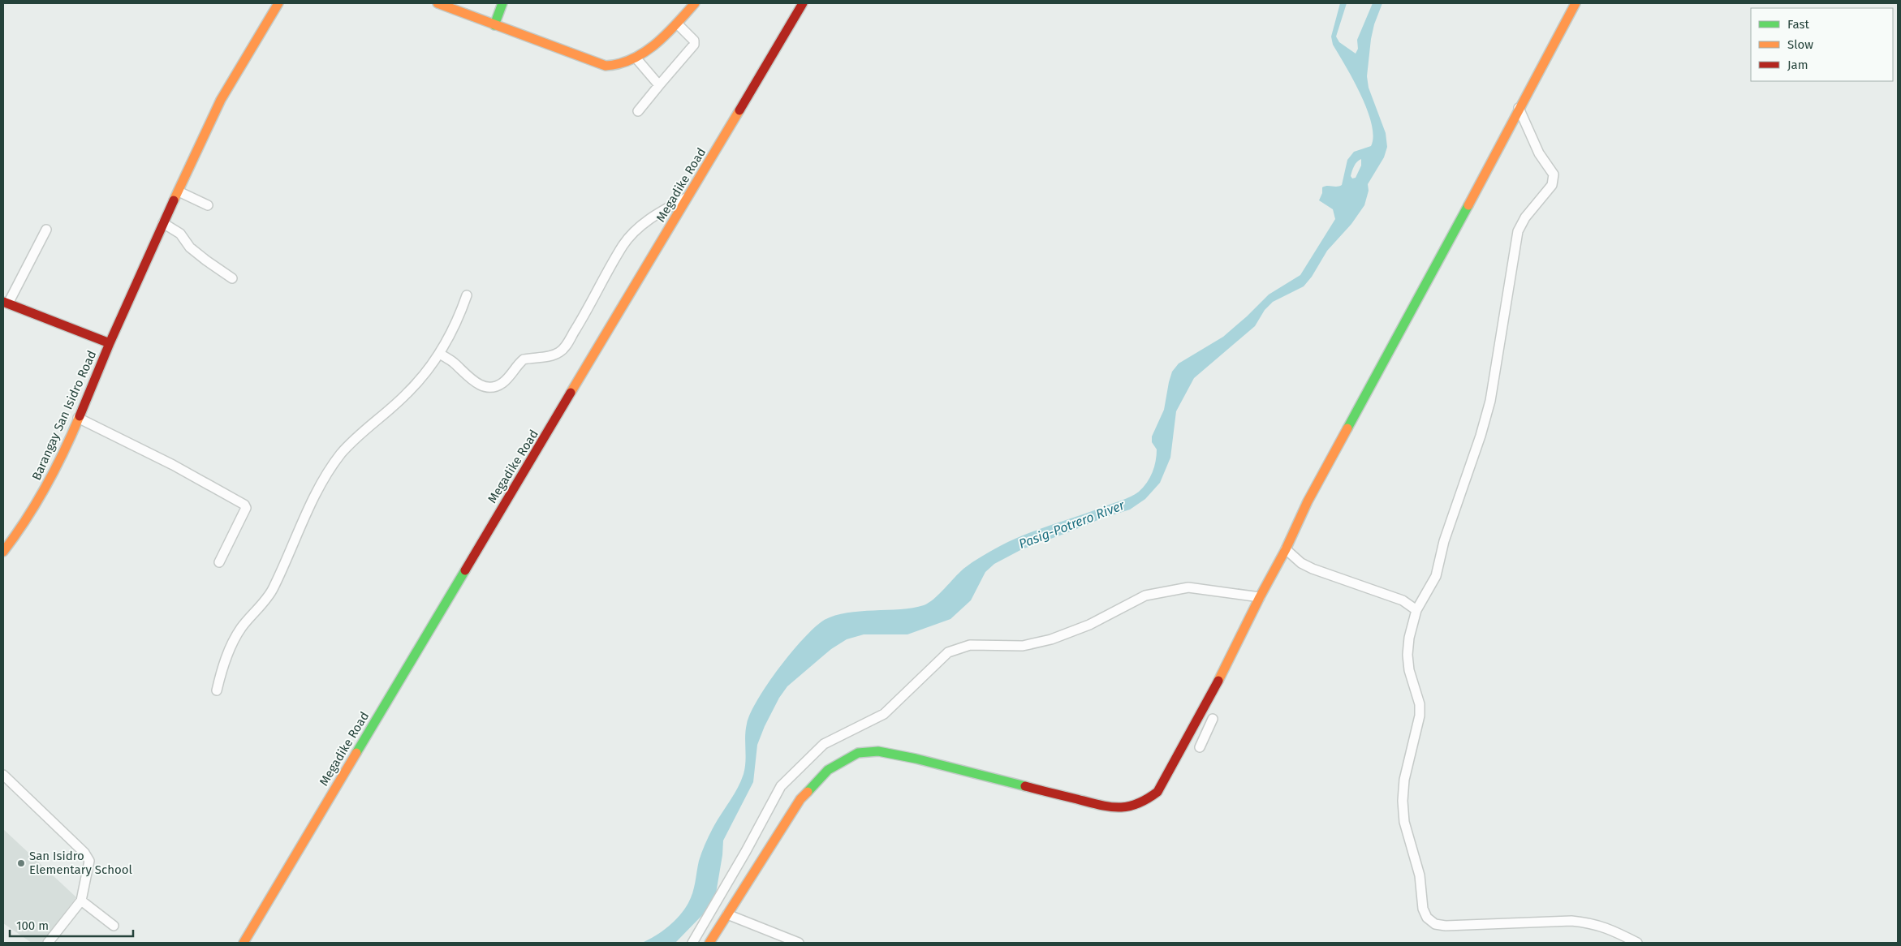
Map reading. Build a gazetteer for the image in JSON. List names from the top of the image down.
{
  "streets": {
    "street": ["Megadike Road", "Barangay San Isidro Road"]
  },
  "water": ["Pasig-Potrero River"],
  "places": ["San Isidro Elementary School"],
  "legend": ["Fast", "Slow", "Jam"],
  "scale_bar": "100 m"
}
